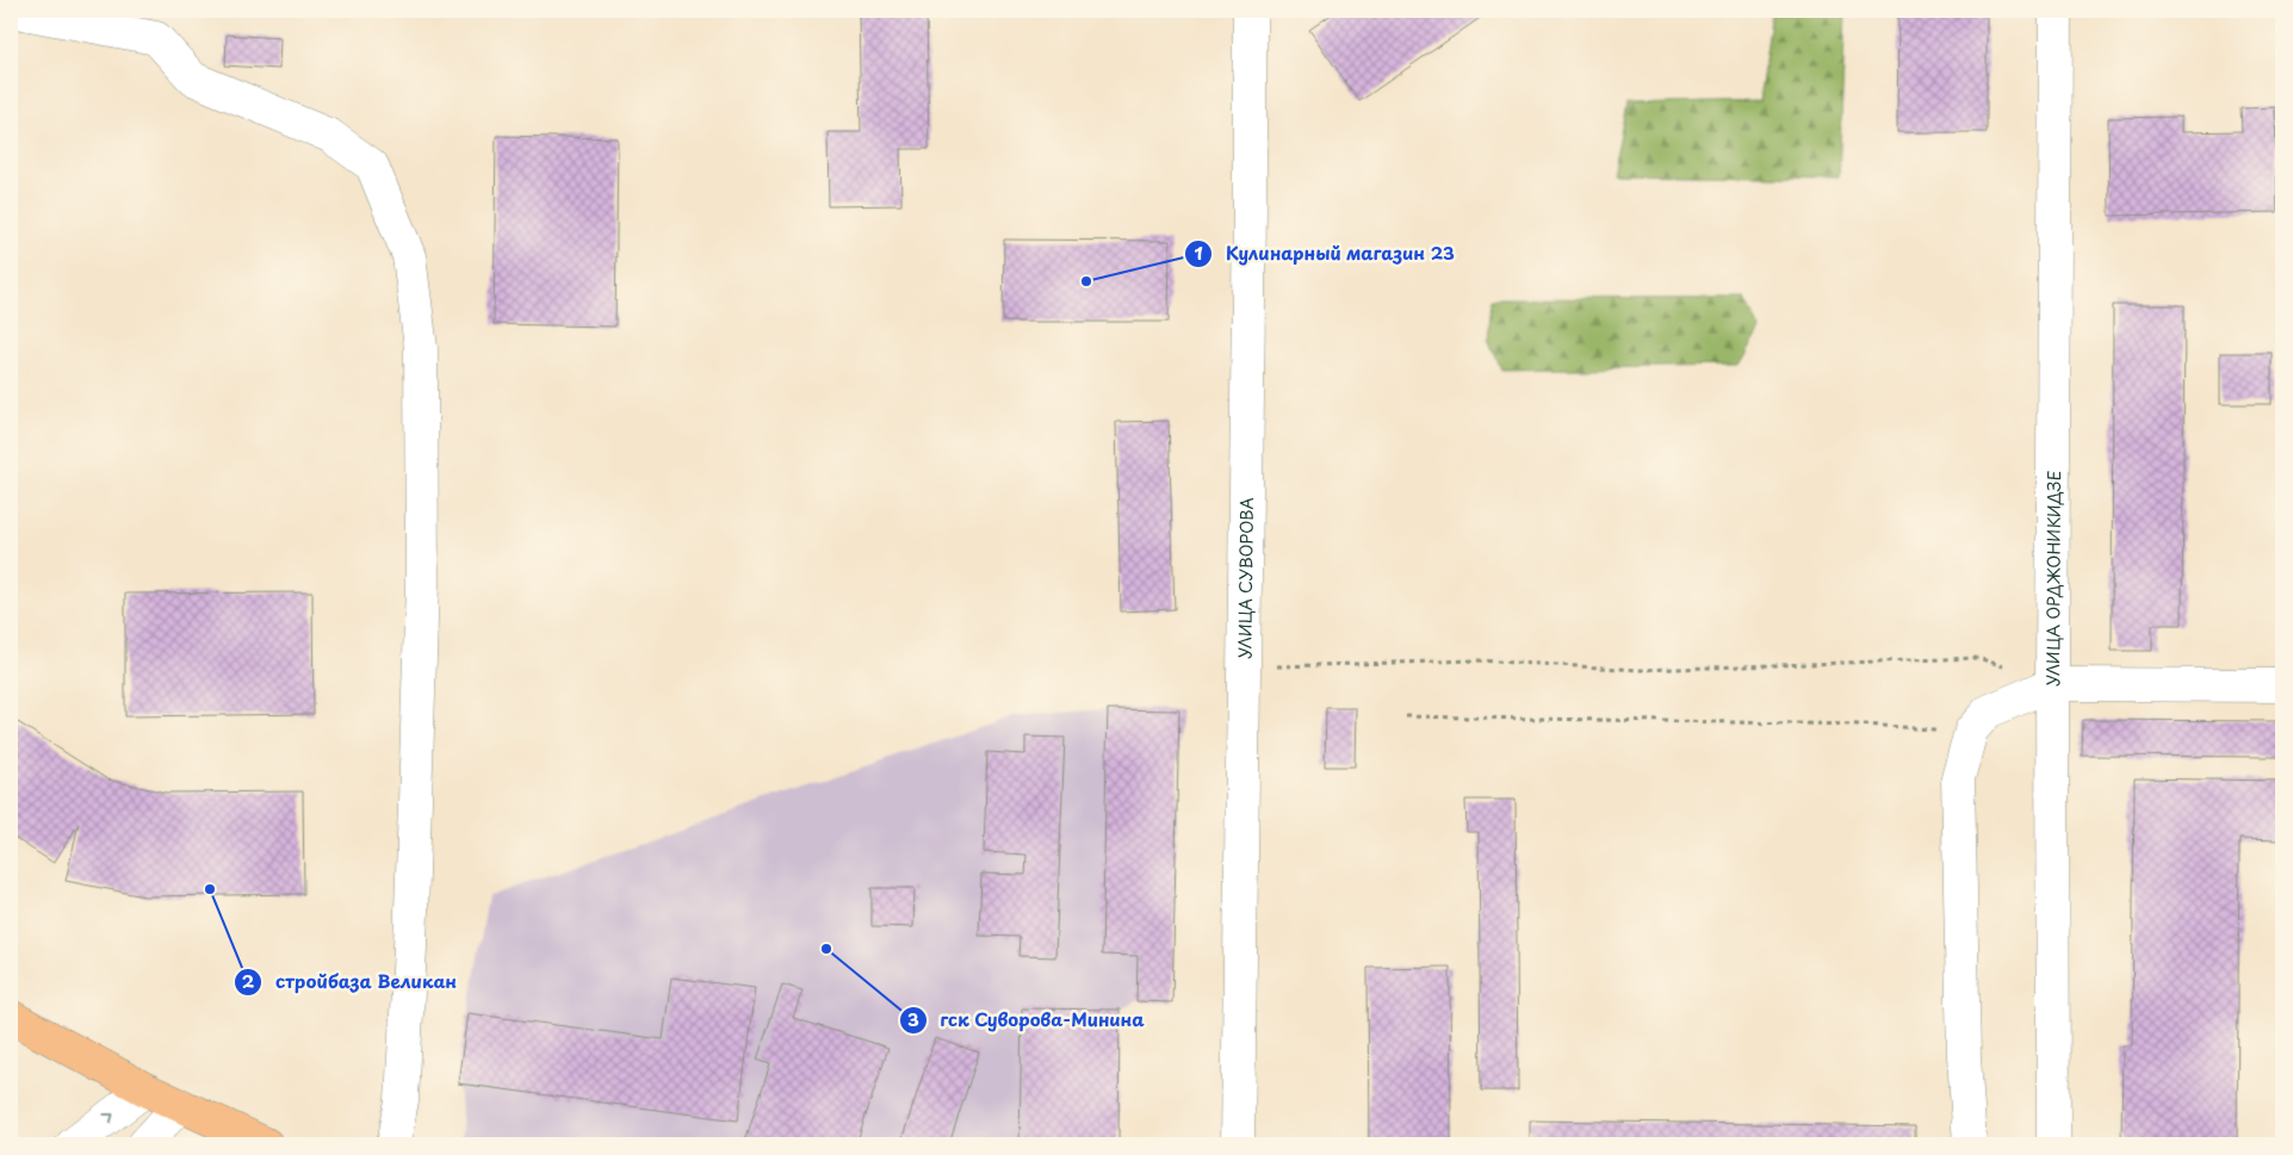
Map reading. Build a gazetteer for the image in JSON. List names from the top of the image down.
{
  "streets": {
    "street": ["УЛИЦА ОРДЖОНИКИДЗЕ", "УЛИЦА СУВОРОВА"]
  },
  "places": ["Кулинарный магазин 23", "стройбаза Великан", "гск Суворова-Минина"]
}
